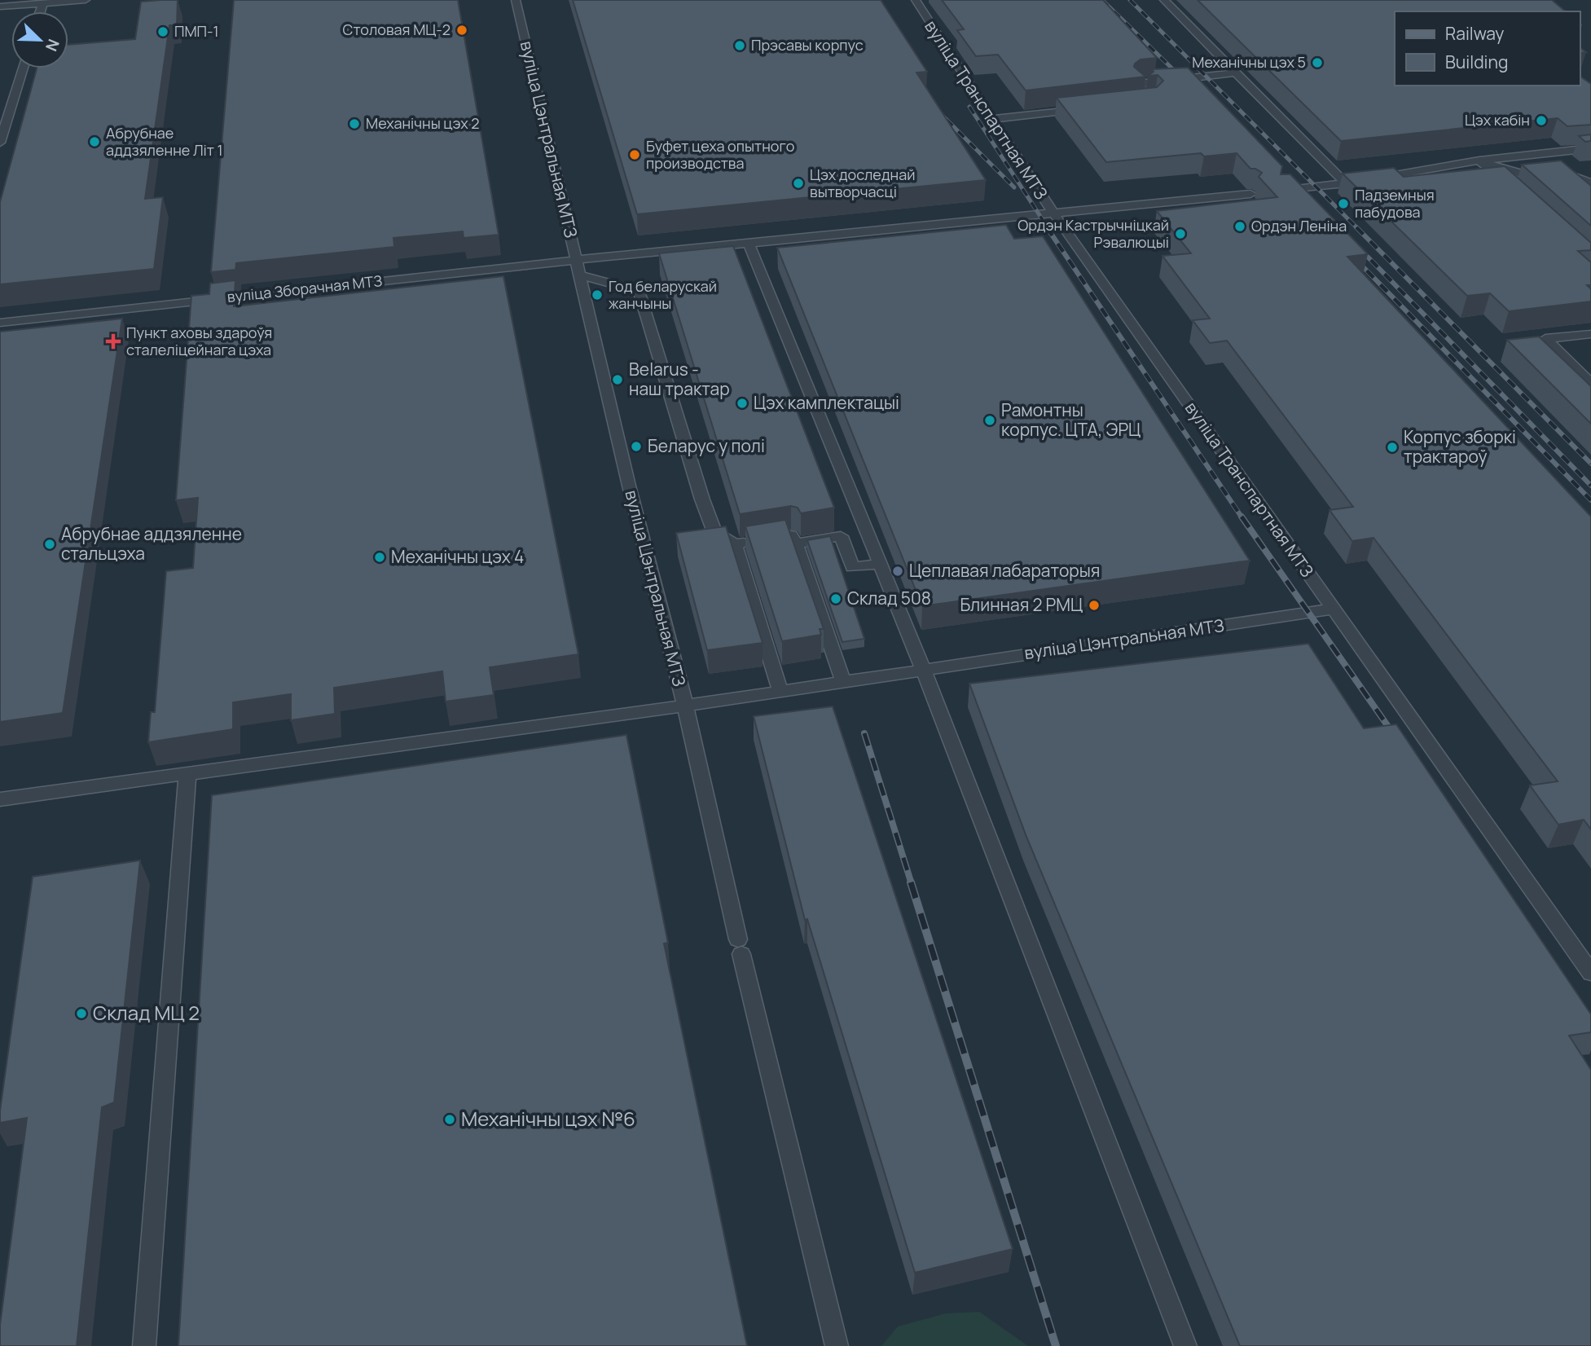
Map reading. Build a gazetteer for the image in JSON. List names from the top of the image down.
{
  "streets": {
    "lane": ["вуліца Транспартная МТЗ", "вуліца Цэнтральная МТЗ", "вуліца Зборачная МТЗ"]
  },
  "crossings": [
    ["вуліца Транспартная МТЗ", "вуліца Цэнтральная МТЗ"],
    ["вуліца Транспартная МТЗ", "вуліца Зборачная МТЗ"],
    ["вуліца Цэнтральная МТЗ", "вуліца Зборачная МТЗ"]
  ],
  "places": {
    "other": [
      "Столовая МЦ-2",
      "ПМП-1",
      "Прэсавы корпус",
      "Механічны цэх 5",
      "Цэх кабін",
      "Механічны цэх 2",
      "Абрубнае аддзяленне Літ 1",
      "Буфет цеха опытного производства",
      "Цэх доследнай вытворчасці",
      "Падземныя пабудова",
      "Ордэн Леніна",
      "Ордэн Кастрычніцкай Рэвалюцыі",
      "Год беларускай жанчыны",
      "Belarus - наш трактар",
      "Цэх камплектацыі",
      "Рамонтны корпус. ЦТА, ЭРЦ",
      "Беларус у полі",
      "Корпус зборкі трактароў",
      "Абрубнае аддзяленне стальцэха",
      "Механічны цэх 4",
      "Цеплавая лабараторыя",
      "Склад 508",
      "Блинная 2 РМЦ",
      "Склад МЦ 2",
      "Механічны цэх №6"
    ],
    "health": ["Пункт аховы здароўя сталеліцейнага цэха"]
  },
  "legend": ["Railway", "Building"],
  "north": "bottom right"
}
